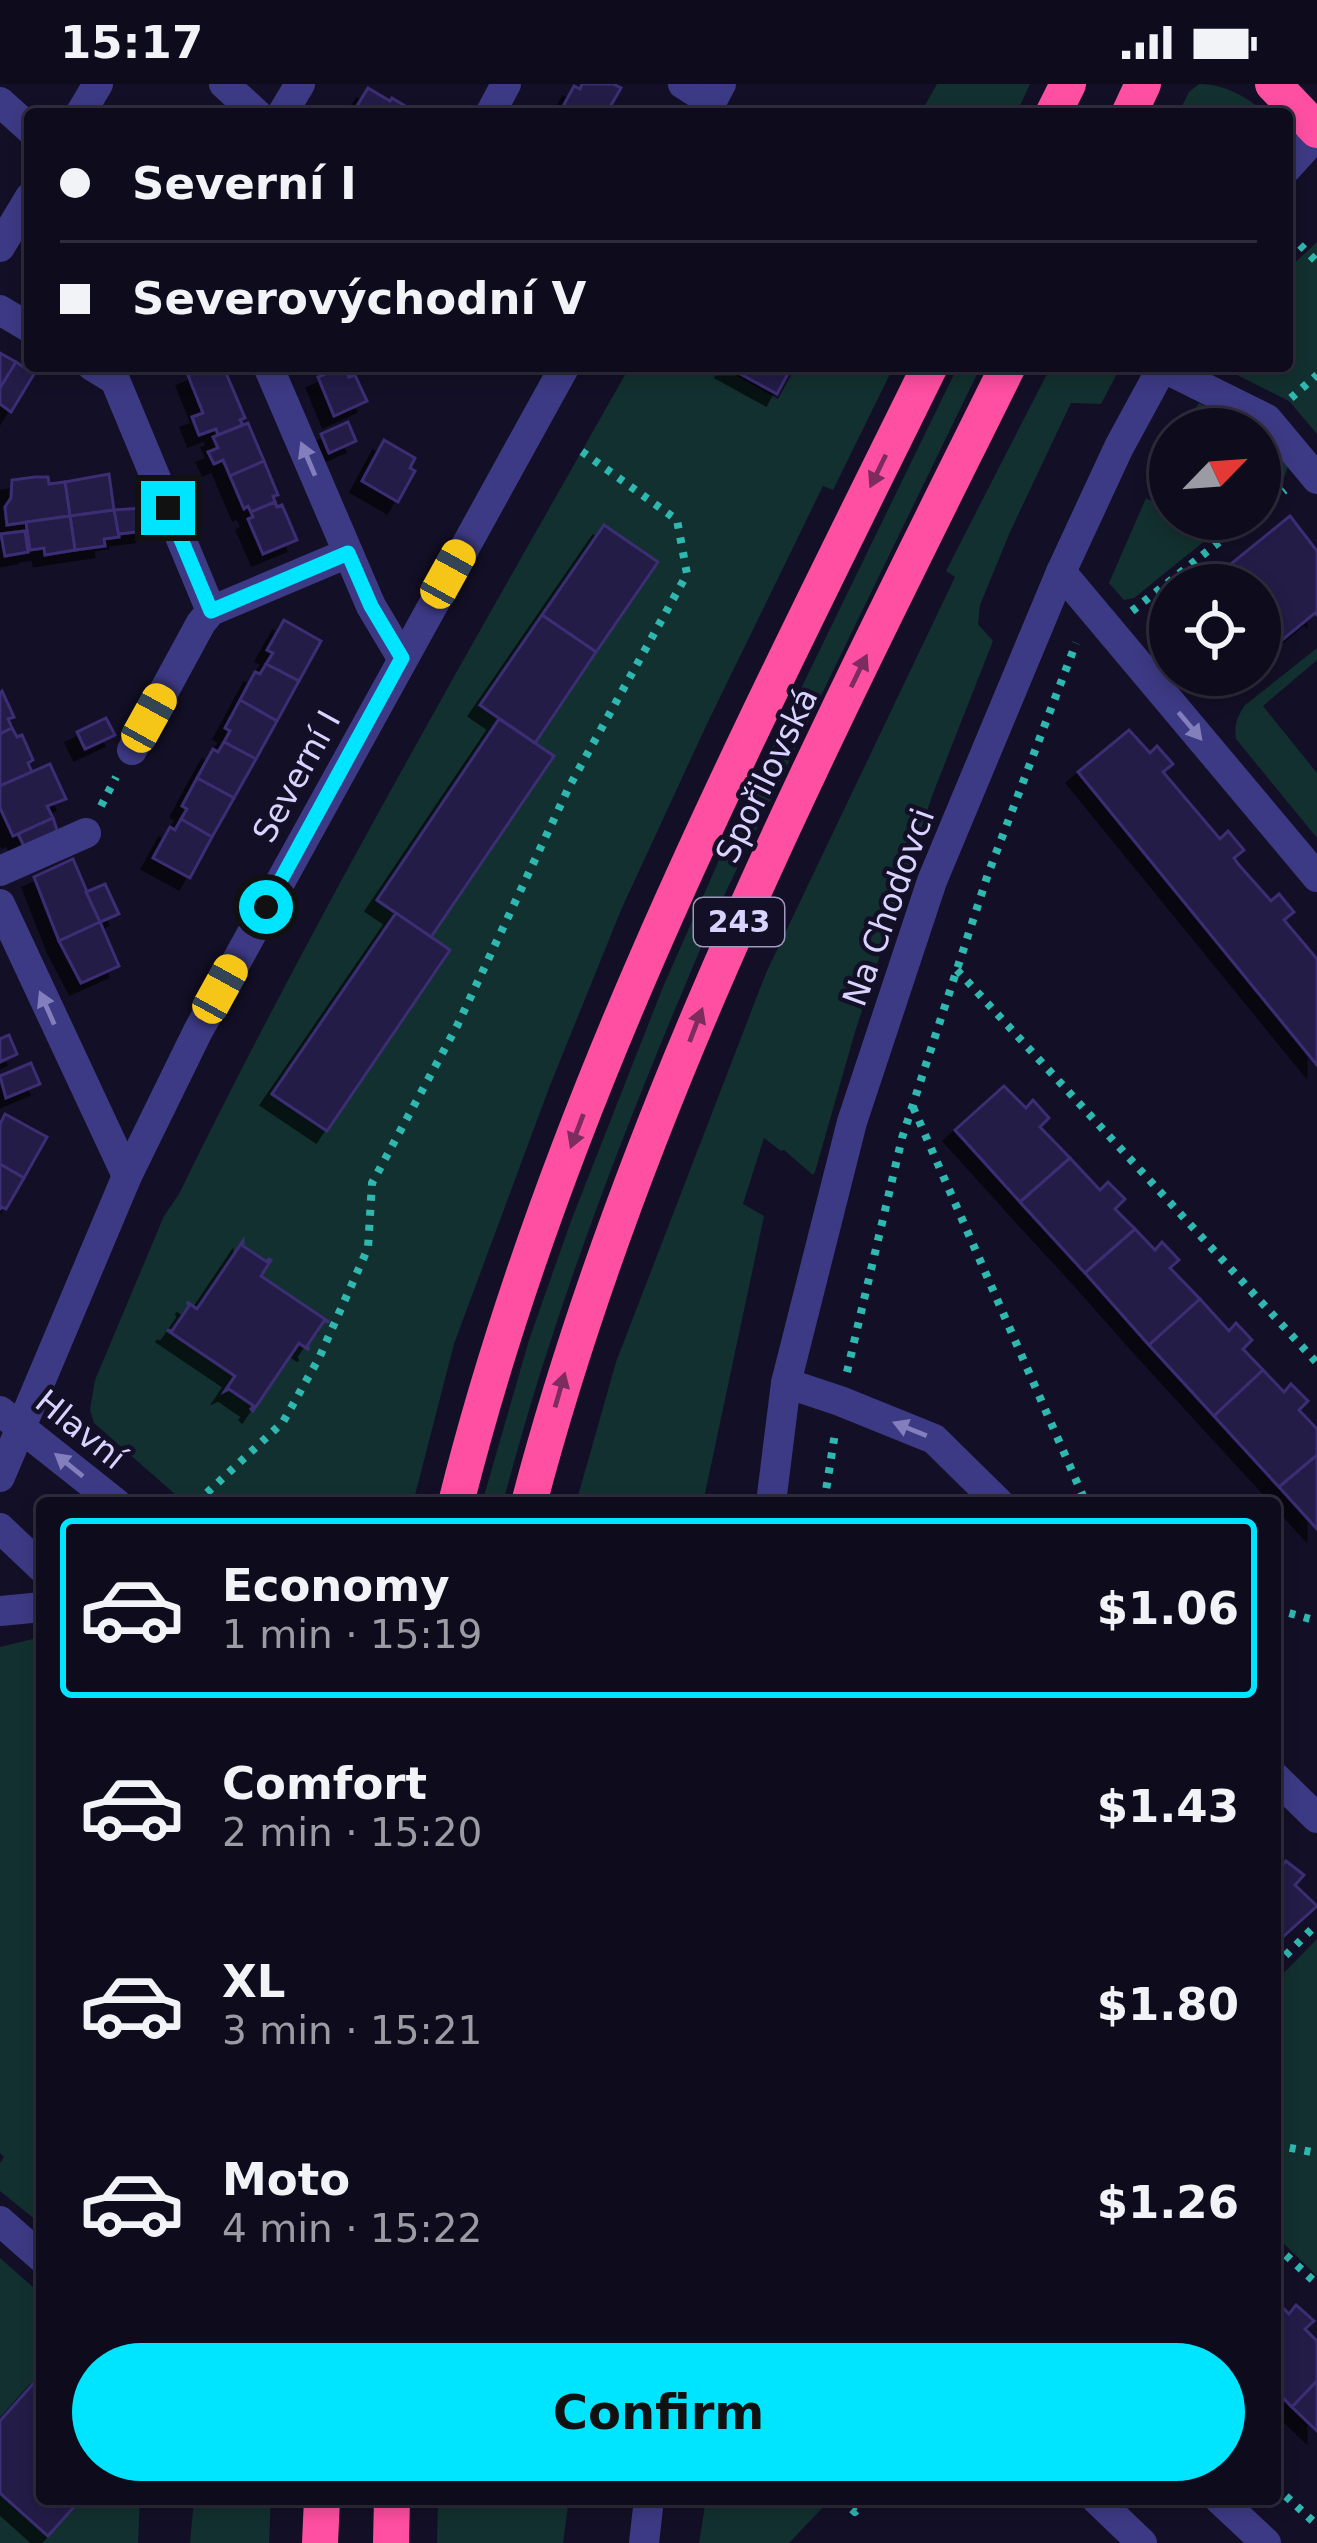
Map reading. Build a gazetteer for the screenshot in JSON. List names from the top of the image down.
{
  "streets": {
    "highway": ["Spořilovská", "243"],
    "street": ["Severní I", "Na Chodovci", "Hlavní"]
  },
  "crossings": [
    ["Severní I", "Hlavní"]
  ],
  "north": "top right",
  "page": {
    "status": "15:17",
    "banner": ["Severní I", "Severovýchodní Ⅴ"],
    "list": [
      {
        "name": "Economy",
        "note": "1 min · 15:19",
        "value": "$1.06"
      },
      {
        "name": "Comfort",
        "note": "2 min · 15:20",
        "value": "$1.43"
      },
      {
        "name": "XL",
        "note": "3 min · 15:21",
        "value": "$1.80"
      },
      {
        "name": "Moto",
        "note": "4 min · 15:22",
        "value": "$1.26"
      }
    ],
    "buttons": "Confirm"
  }
}
